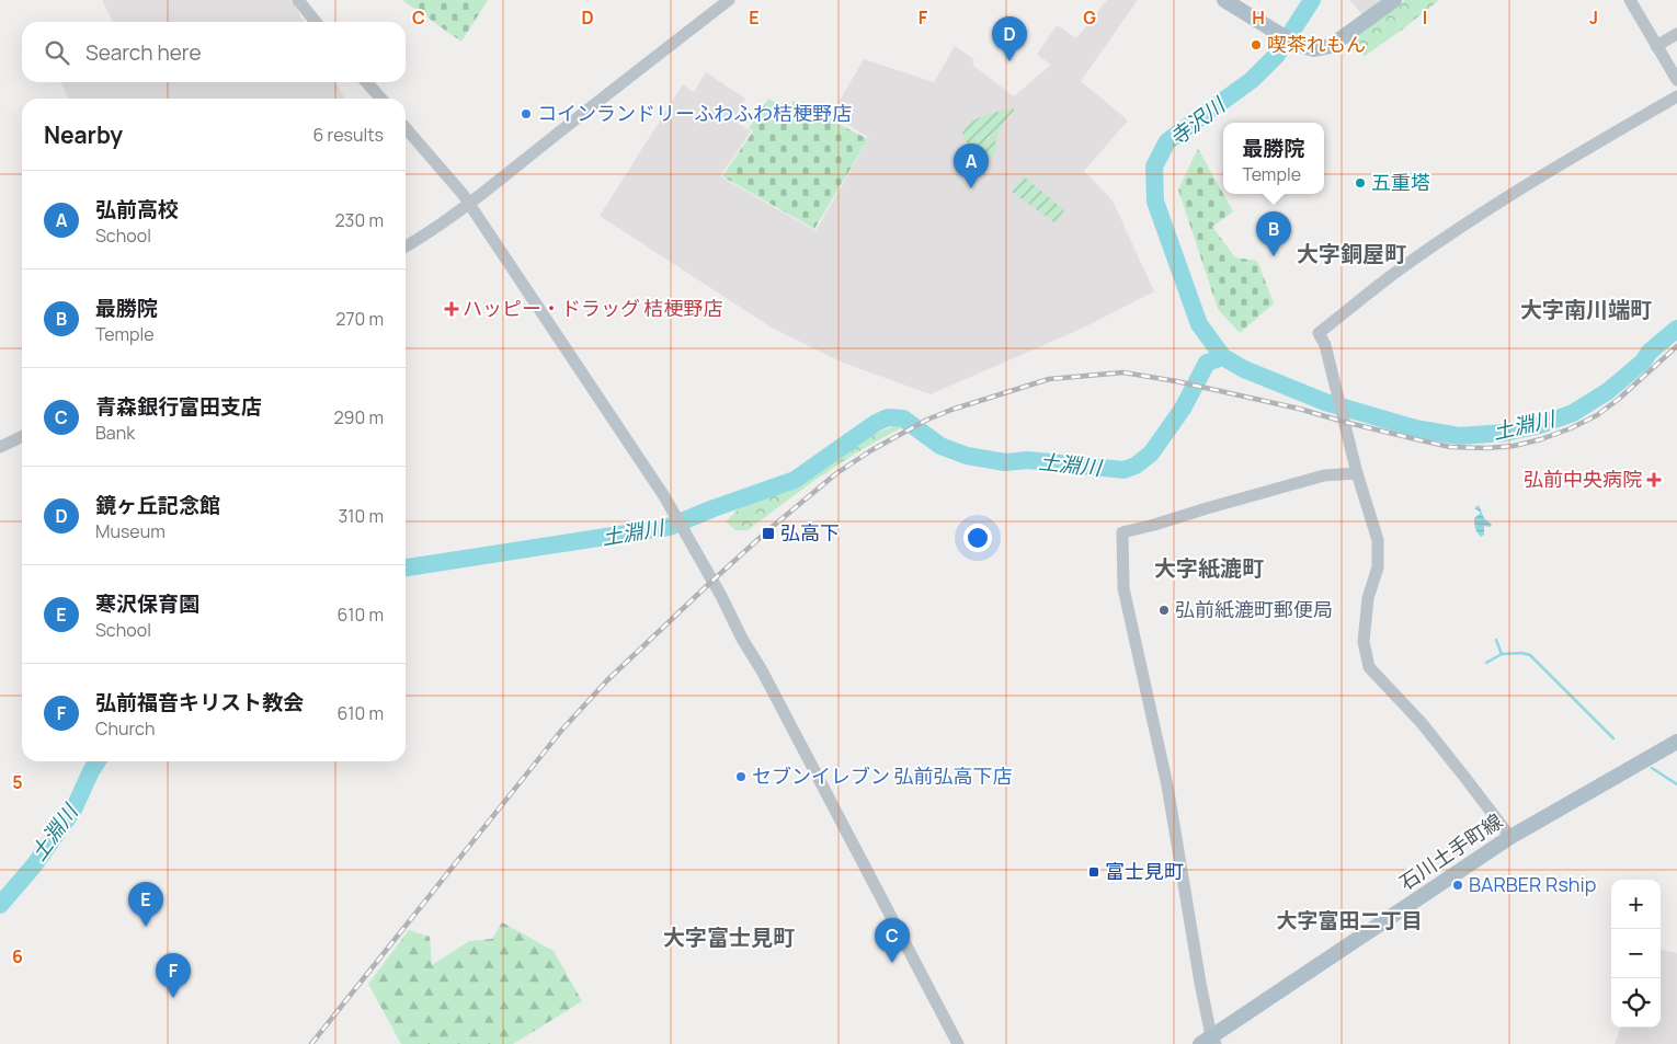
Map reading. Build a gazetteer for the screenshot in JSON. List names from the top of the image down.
{
  "streets": {
    "main road": ["石川土手町線"]
  },
  "districts": [
    "大字銅屋町",
    "大字南川端町",
    "大字紙漉町",
    "大字富田二丁目",
    "大字富士見町"
  ],
  "water": ["寺沢川", "土淵川"],
  "places": {
    "other": [
      "喫茶れもん",
      "コインランドリーふわふわ桔梗野店",
      "五重塔",
      "弘前紙漉町郵便局",
      "セブンイレブン 弘前弘高下店",
      "BARBER Rship"
    ],
    "health": ["ハッピー・ドラッグ 桔梗野店", "弘前中央病院"],
    "transit": ["弘高下", "富士見町"]
  },
  "page": {
    "pins": [
      "D",
      "A",
      "B",
      "E",
      "C",
      "F"
    ],
    "search": "Search here",
    "heading": ["Nearby", "6 results"],
    "popup": ["最勝院", "Temple"],
    "list": [
      {
        "mark": "A",
        "name": "弘前高校",
        "note": "School",
        "value": "230 m"
      },
      {
        "mark": "B",
        "name": "最勝院",
        "note": "Temple",
        "value": "270 m"
      },
      {
        "mark": "C",
        "name": "青森銀行富田支店",
        "note": "Bank",
        "value": "290 m"
      },
      {
        "mark": "D",
        "name": "鏡ヶ丘記念館",
        "note": "Museum",
        "value": "310 m"
      },
      {
        "mark": "E",
        "name": "寒沢保育園",
        "note": "School",
        "value": "610 m"
      },
      {
        "mark": "F",
        "name": "弘前福音キリスト教会",
        "note": "Church",
        "value": "610 m"
      }
    ],
    "map_buttons": ["+", "−"]
  },
  "grid": {
    "columns": [
      "C",
      "D",
      "E",
      "F",
      "G",
      "H",
      "I",
      "J"
    ],
    "rows": ["5", "6"]
  }
}
